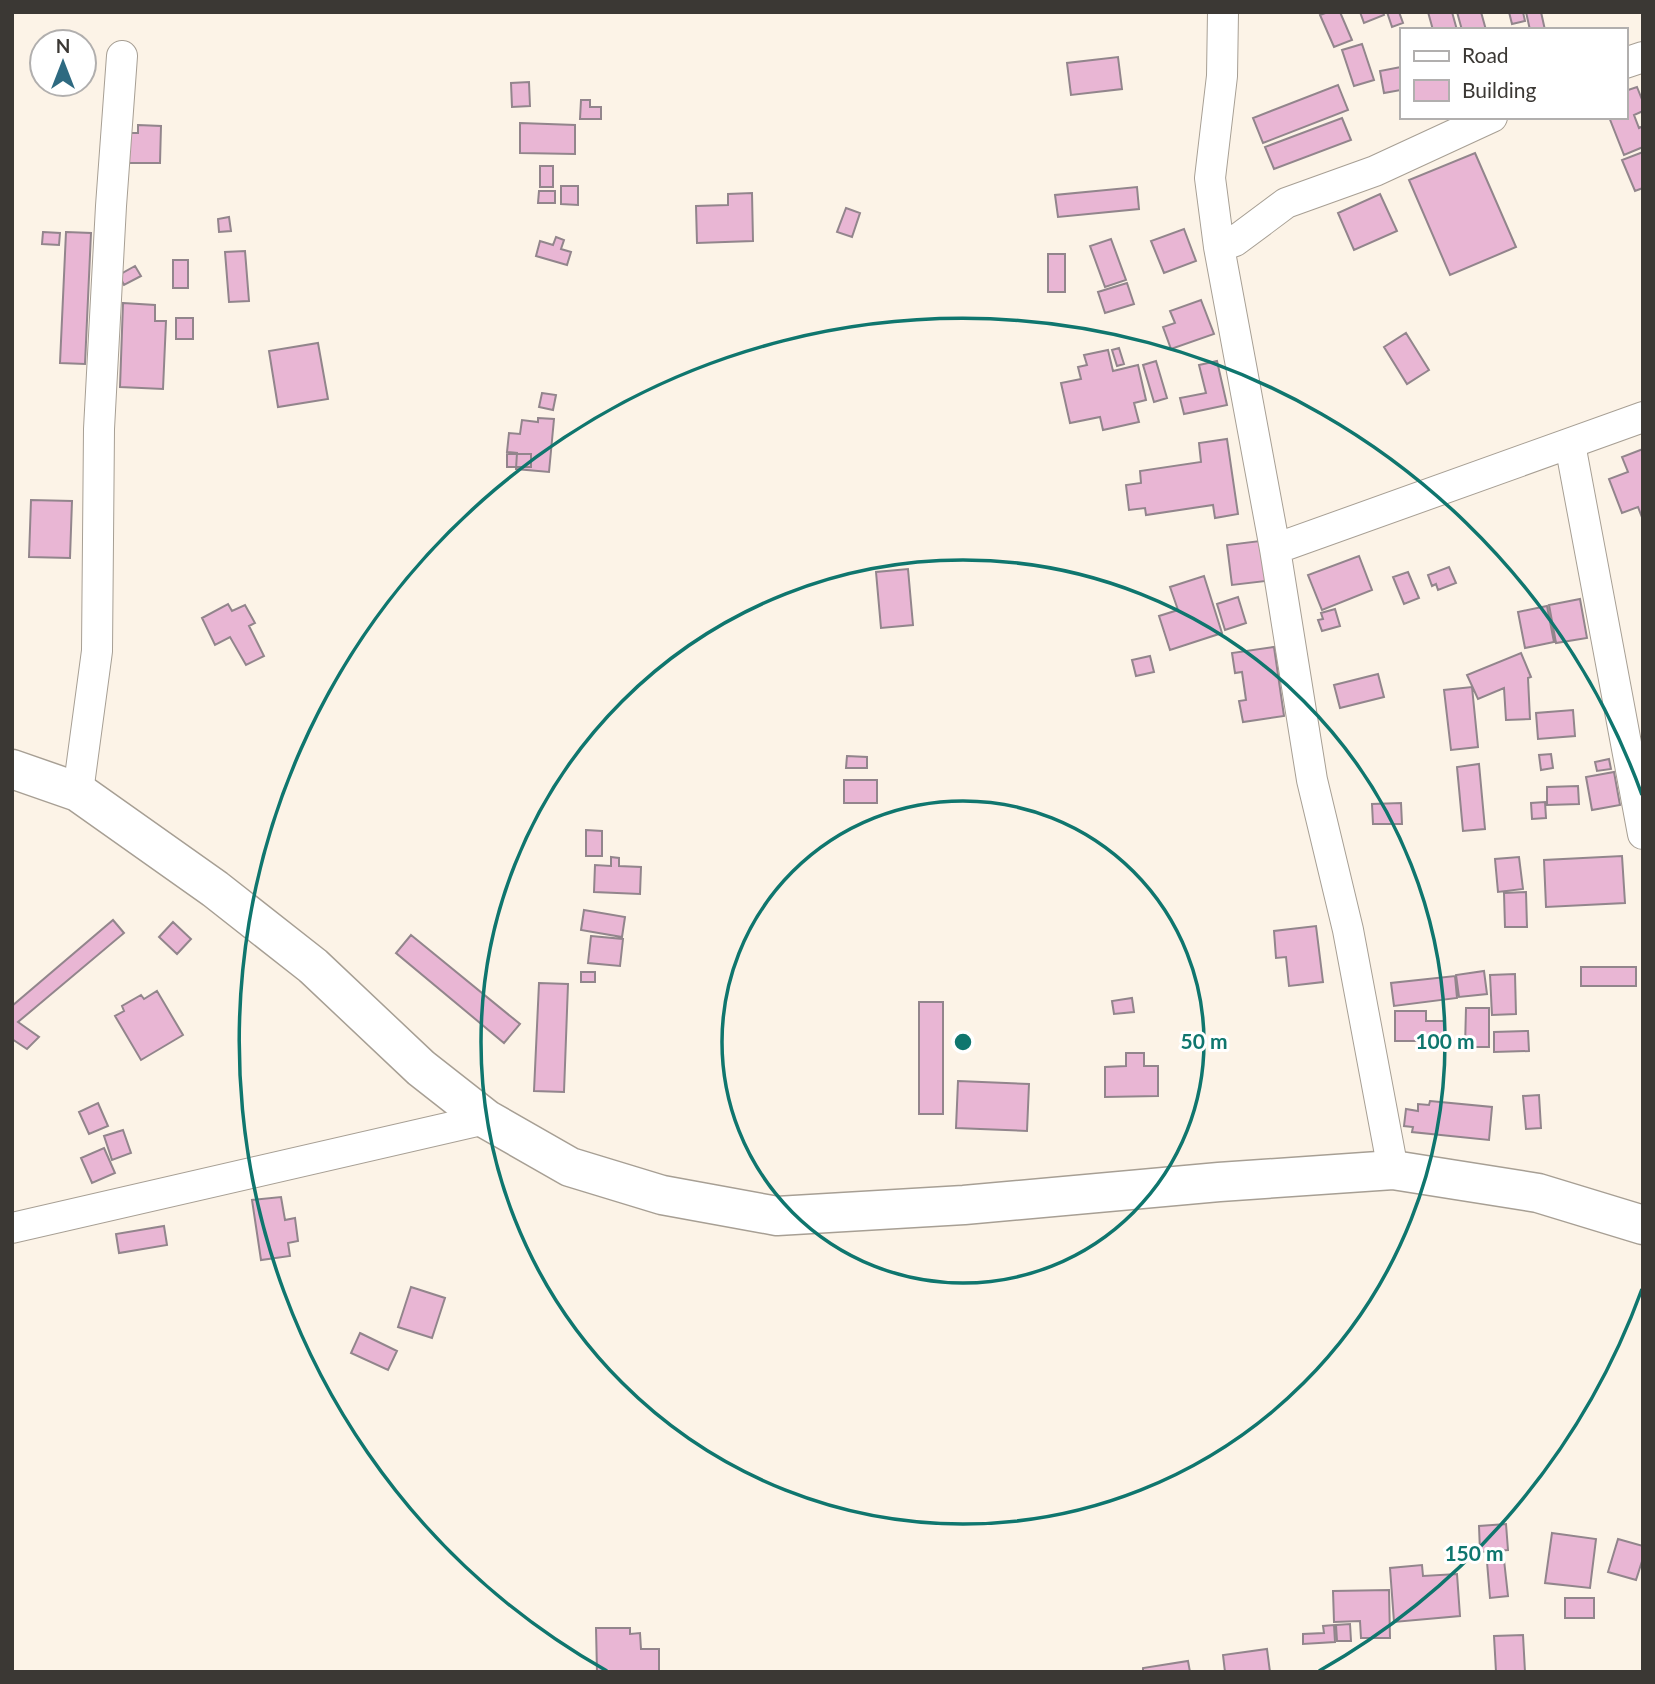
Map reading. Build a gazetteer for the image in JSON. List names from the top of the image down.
{
  "legend": ["Road", "Building"],
  "north": "top",
  "rings": ["50 m", "100 m", "150 m"]
}
